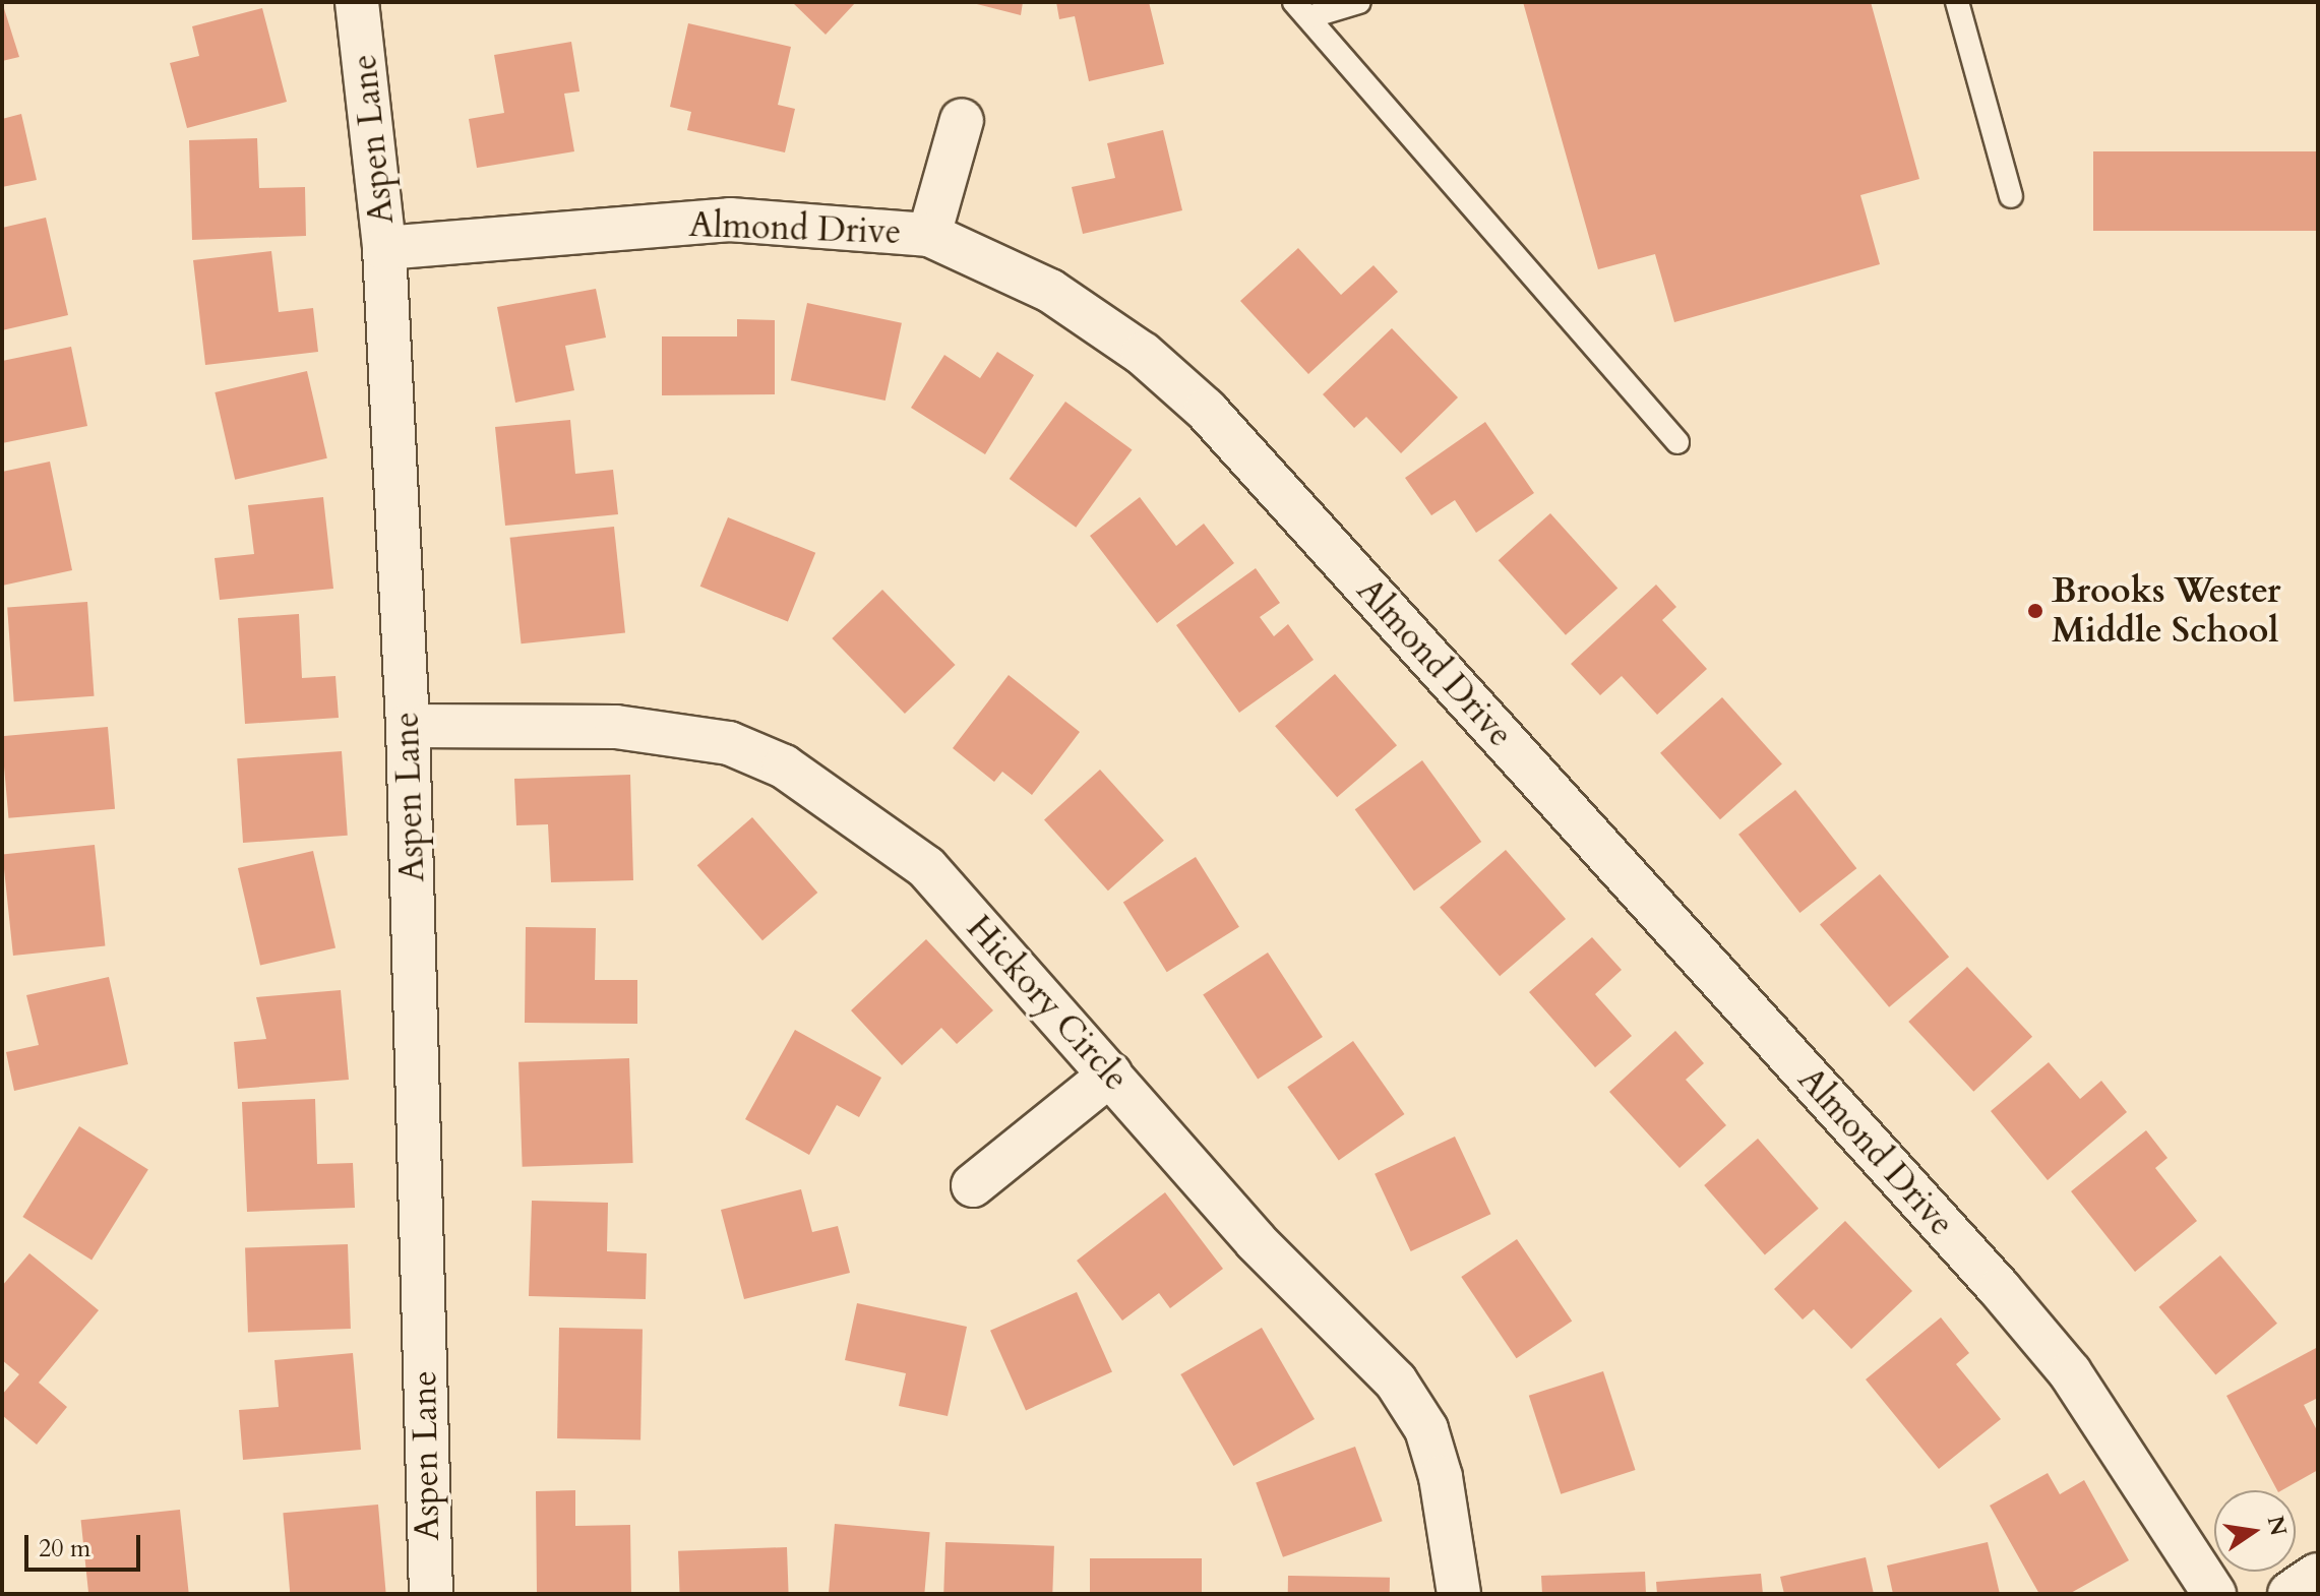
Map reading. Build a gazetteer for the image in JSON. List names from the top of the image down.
{
  "streets": {
    "street": ["Aspen Lane", "Almond Drive", "Hickory Circle"]
  },
  "crossings": [
    ["Aspen Lane", "Almond Drive"],
    ["Aspen Lane", "Hickory Circle"]
  ],
  "places": ["Brooks Wester Middle School"],
  "scale_bar": "20 m",
  "north": "right"
}
